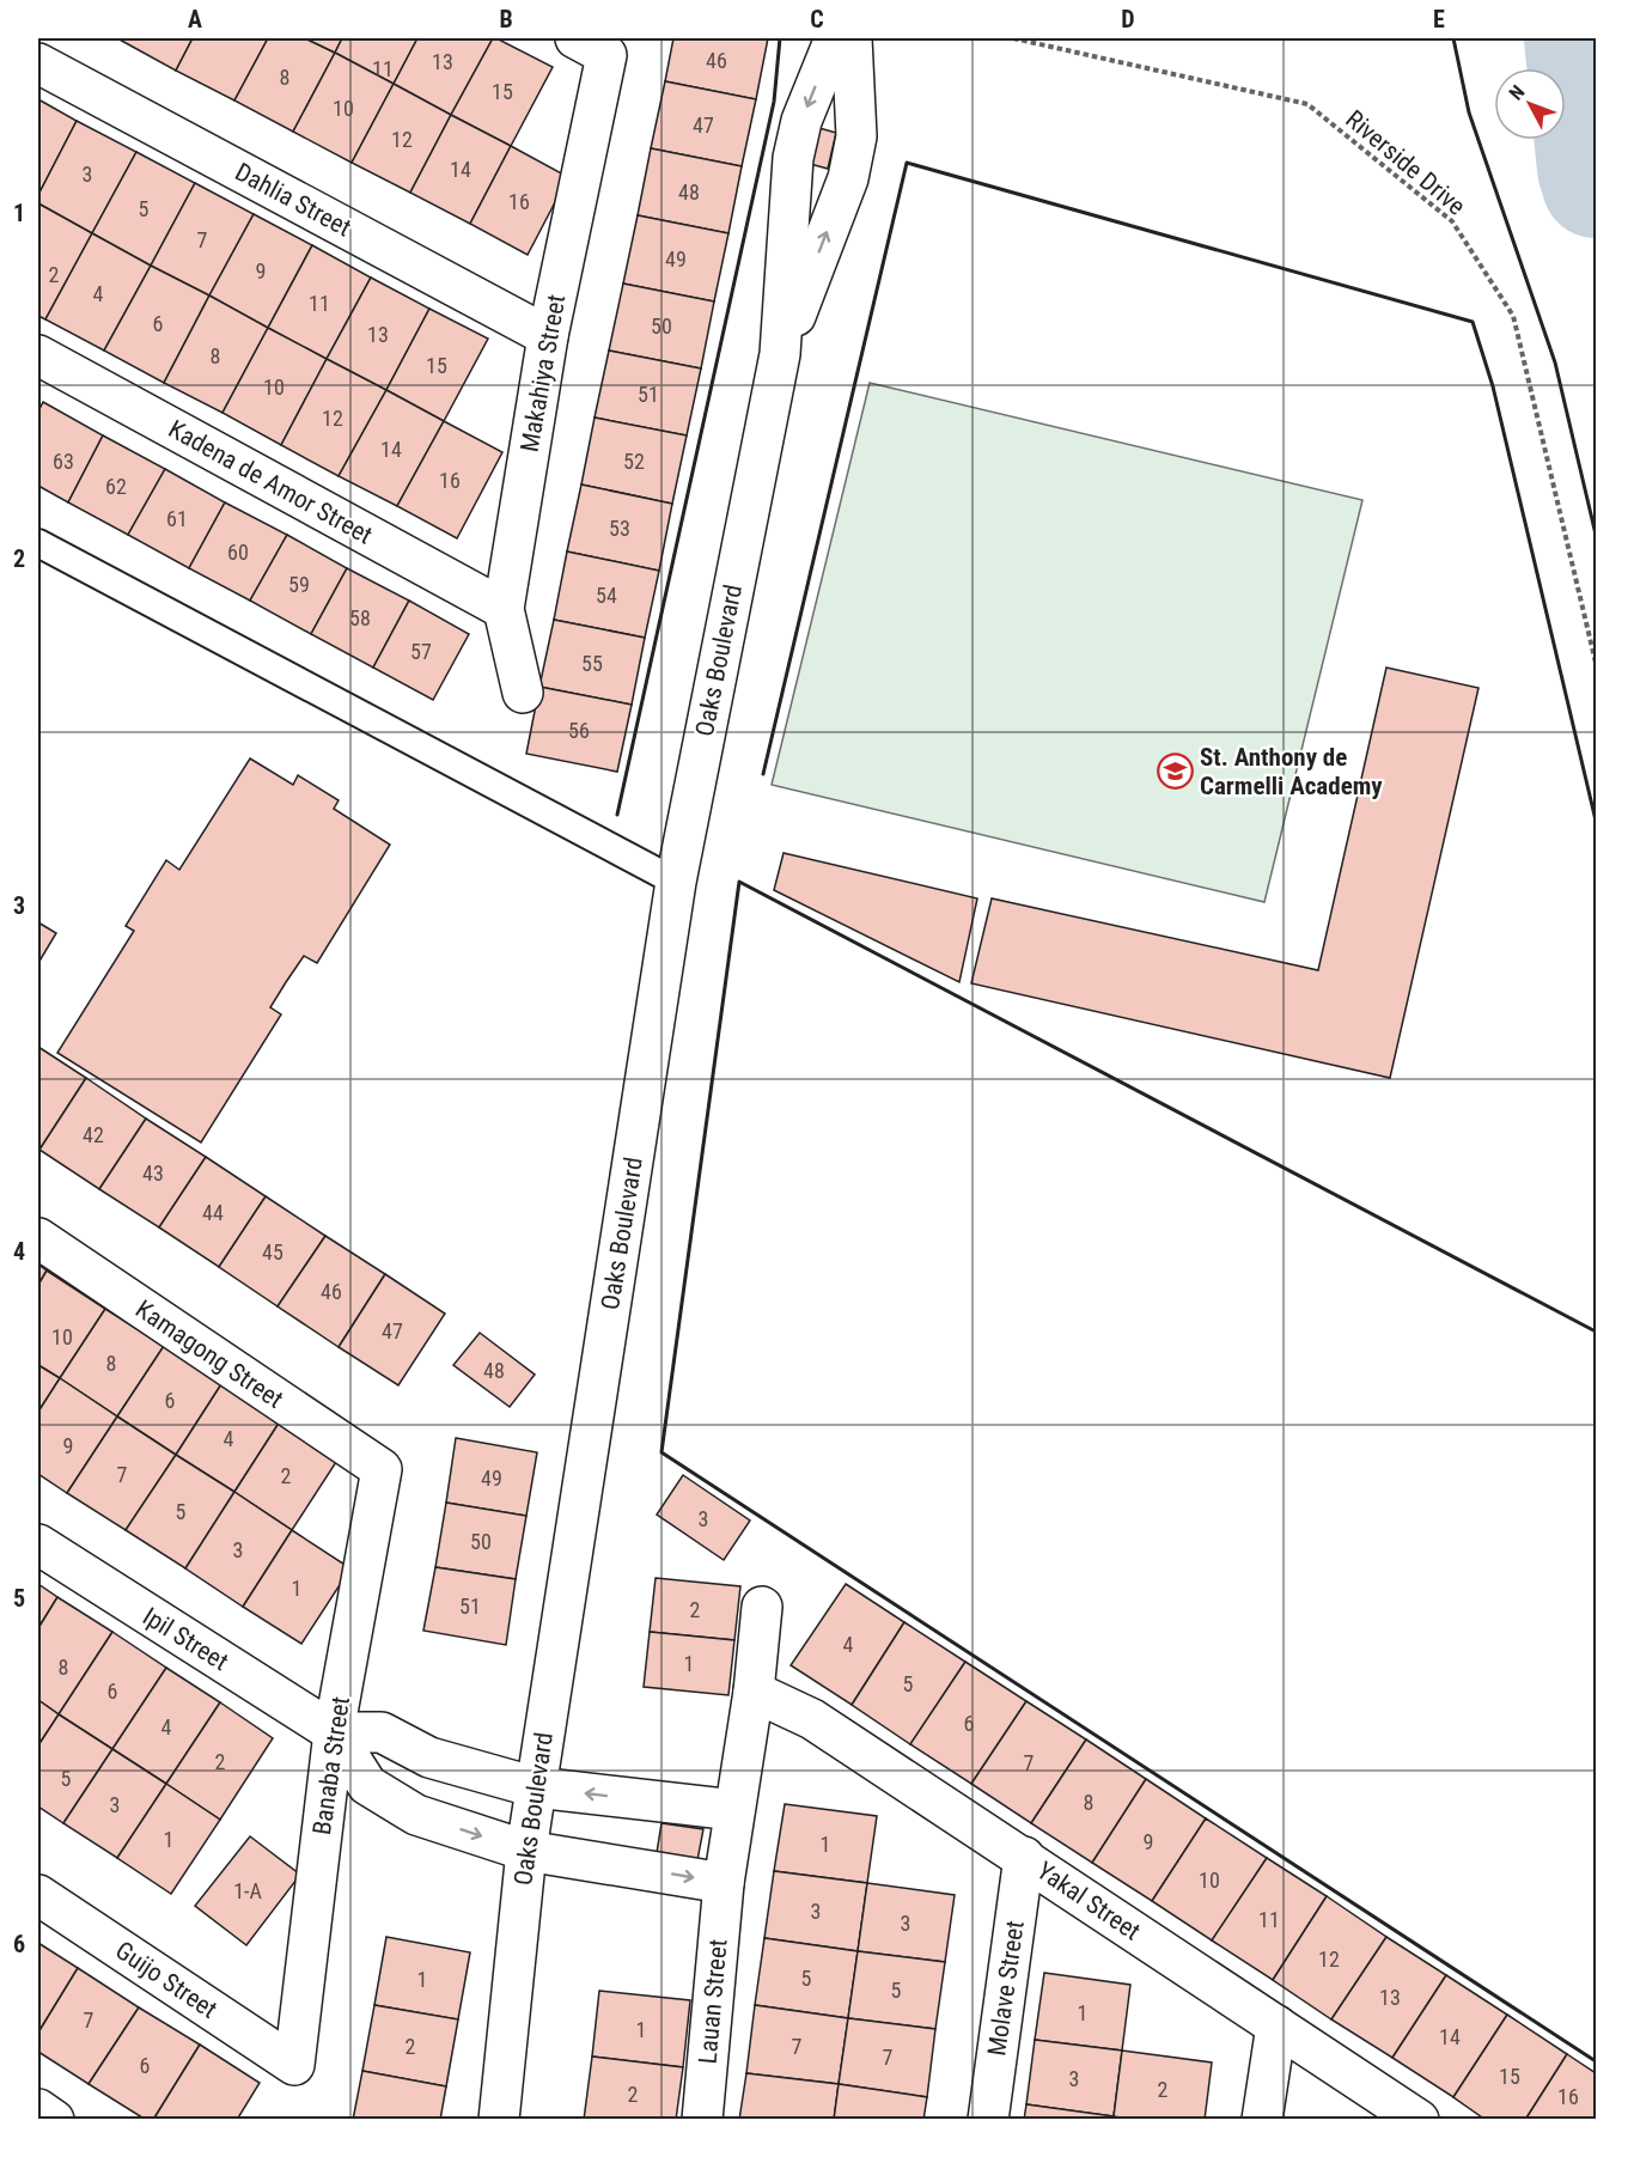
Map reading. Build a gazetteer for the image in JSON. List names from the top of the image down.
{
  "streets": {
    "street": [
      "Dahlia Street",
      "Makahiya Street",
      "Kadena de Amor Street",
      "Oaks Boulevard",
      "Kamagong Street",
      "Ipil Street",
      "Banaba Street",
      "Yakal Street",
      "Guijo Street",
      "Molave Street",
      "Lauan Street"
    ],
    "path": ["Riverside Drive"]
  },
  "crossings": [
    ["Dahlia Street", "Makahiya Street"],
    ["Makahiya Street", "Kadena de Amor Street"],
    ["Oaks Boulevard", "Ipil Street"],
    ["Kamagong Street", "Banaba Street"],
    ["Ipil Street", "Banaba Street"],
    ["Banaba Street", "Guijo Street"],
    ["Yakal Street", "Molave Street"],
    ["Yakal Street", "Lauan Street"]
  ],
  "places": {
    "school or university": ["St. Anthony de Carmelli Academy"]
  },
  "house_numbers": [
    "46",
    "13",
    "11",
    "8",
    "15",
    "10",
    "47",
    "12",
    "14",
    "3",
    "48",
    "16",
    "5",
    "7",
    "49",
    "9",
    "2",
    "4",
    "11",
    "6",
    "50",
    "13",
    "8",
    "15",
    "10",
    "51",
    "12",
    "14",
    "63",
    "52",
    "16",
    "62",
    "61",
    "53",
    "60",
    "59",
    "54",
    "58",
    "57",
    "55",
    "56",
    "42",
    "43",
    "44",
    "45",
    "46",
    "47",
    "10",
    "8",
    "48",
    "6",
    "4",
    "9",
    "7",
    "2",
    "49",
    "5",
    "3",
    "50",
    "3",
    "1",
    "51",
    "2",
    "4",
    "1",
    "8",
    "5",
    "6",
    "6",
    "4",
    "2",
    "7",
    "5",
    "8",
    "3",
    "1",
    "9",
    "1",
    "10",
    "1-A",
    "3",
    "11",
    "3",
    "12",
    "5",
    "1",
    "5",
    "13",
    "1",
    "7",
    "1",
    "14",
    "2",
    "7",
    "7",
    "6",
    "15",
    "3",
    "2",
    "2",
    "16"
  ],
  "north": "top left",
  "grid": {
    "columns": [
      "A",
      "B",
      "C",
      "D",
      "E"
    ],
    "rows": [
      "1",
      "2",
      "3",
      "4",
      "5",
      "6"
    ]
  }
}
